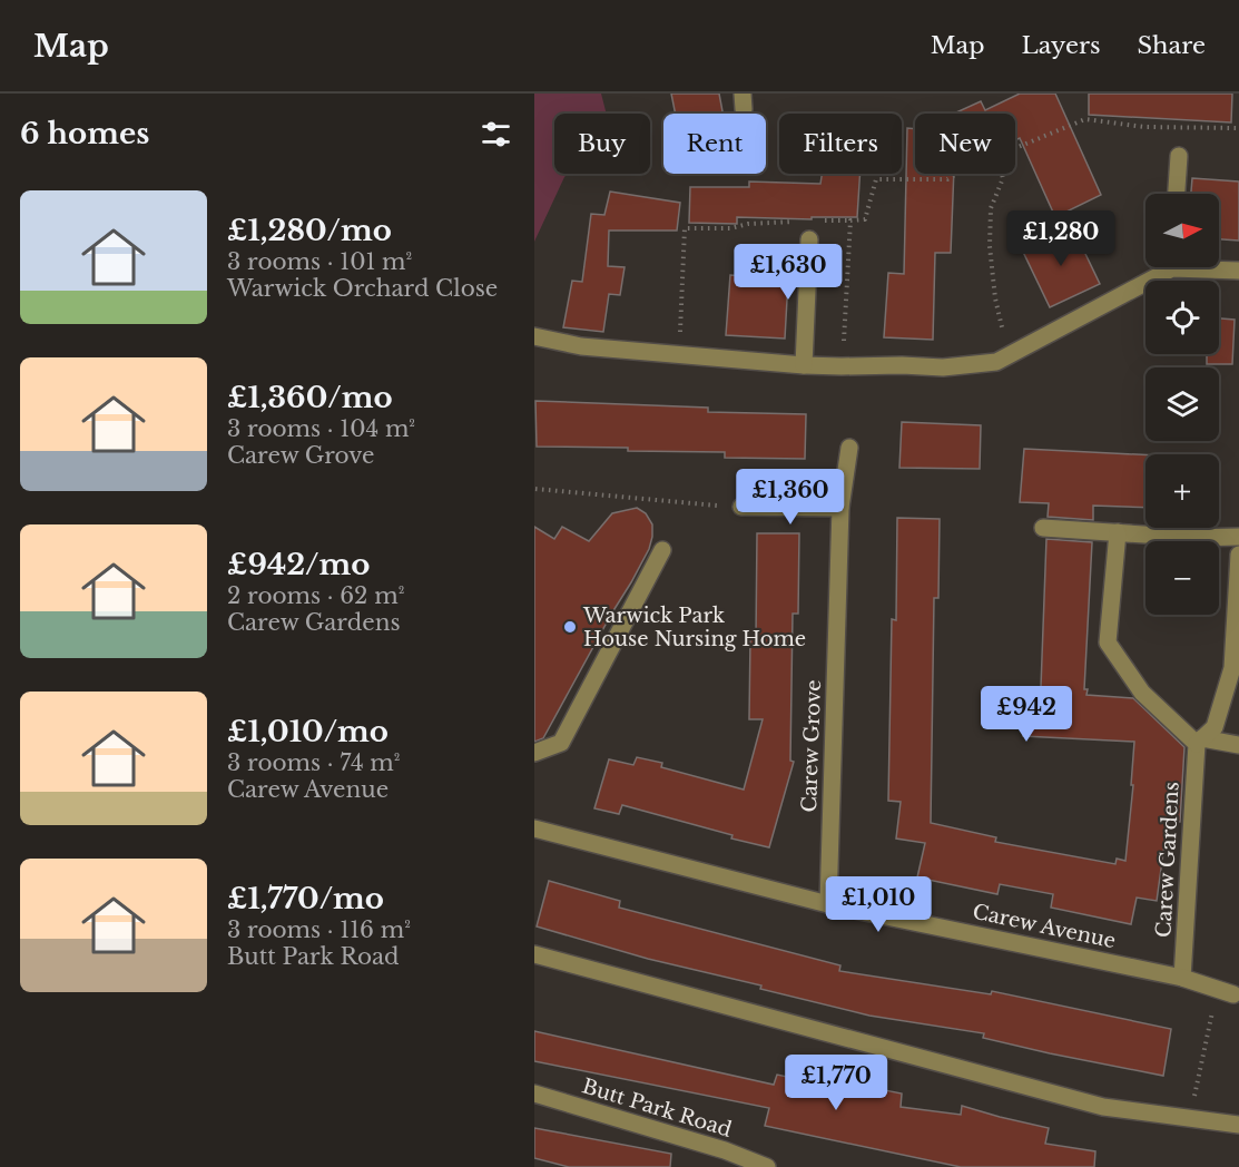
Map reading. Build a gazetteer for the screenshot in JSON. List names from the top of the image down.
{
  "streets": {
    "street": [
      "Carew Grove",
      "Carew Gardens",
      "Carew Avenue",
      "Butt Park Road"
    ]
  },
  "crossings": [
    ["Carew Grove", "Carew Avenue"],
    ["Carew Gardens", "Carew Avenue"]
  ],
  "places": ["Warwick Park House Nursing Home"],
  "north": "right",
  "page": {
    "header": "Map",
    "nav": ["Map", "Layers", "Share"],
    "heading": "6 homes",
    "chip": [
      "Buy",
      "Rent",
      "Filters",
      "New"
    ],
    "list": [
      {
        "name": "£1,280/mo",
        "note": "3 rooms · 101 m² · Warwick Orchard Close"
      },
      {
        "name": "£1,360/mo",
        "note": "3 rooms · 104 m² · Carew Grove"
      },
      {
        "name": "£942/mo",
        "note": "2 rooms · 62 m² · Carew Gardens"
      },
      {
        "name": "£1,010/mo",
        "note": "3 rooms · 74 m² · Carew Avenue"
      },
      {
        "name": "£1,770/mo",
        "note": "3 rooms · 116 m² · Butt Park Road"
      }
    ],
    "map_buttons": ["+", "−"],
    "price": [
      "£1,280",
      "£1,630",
      "£1,360",
      "£942",
      "£1,010",
      "£1,770"
    ]
  }
}
